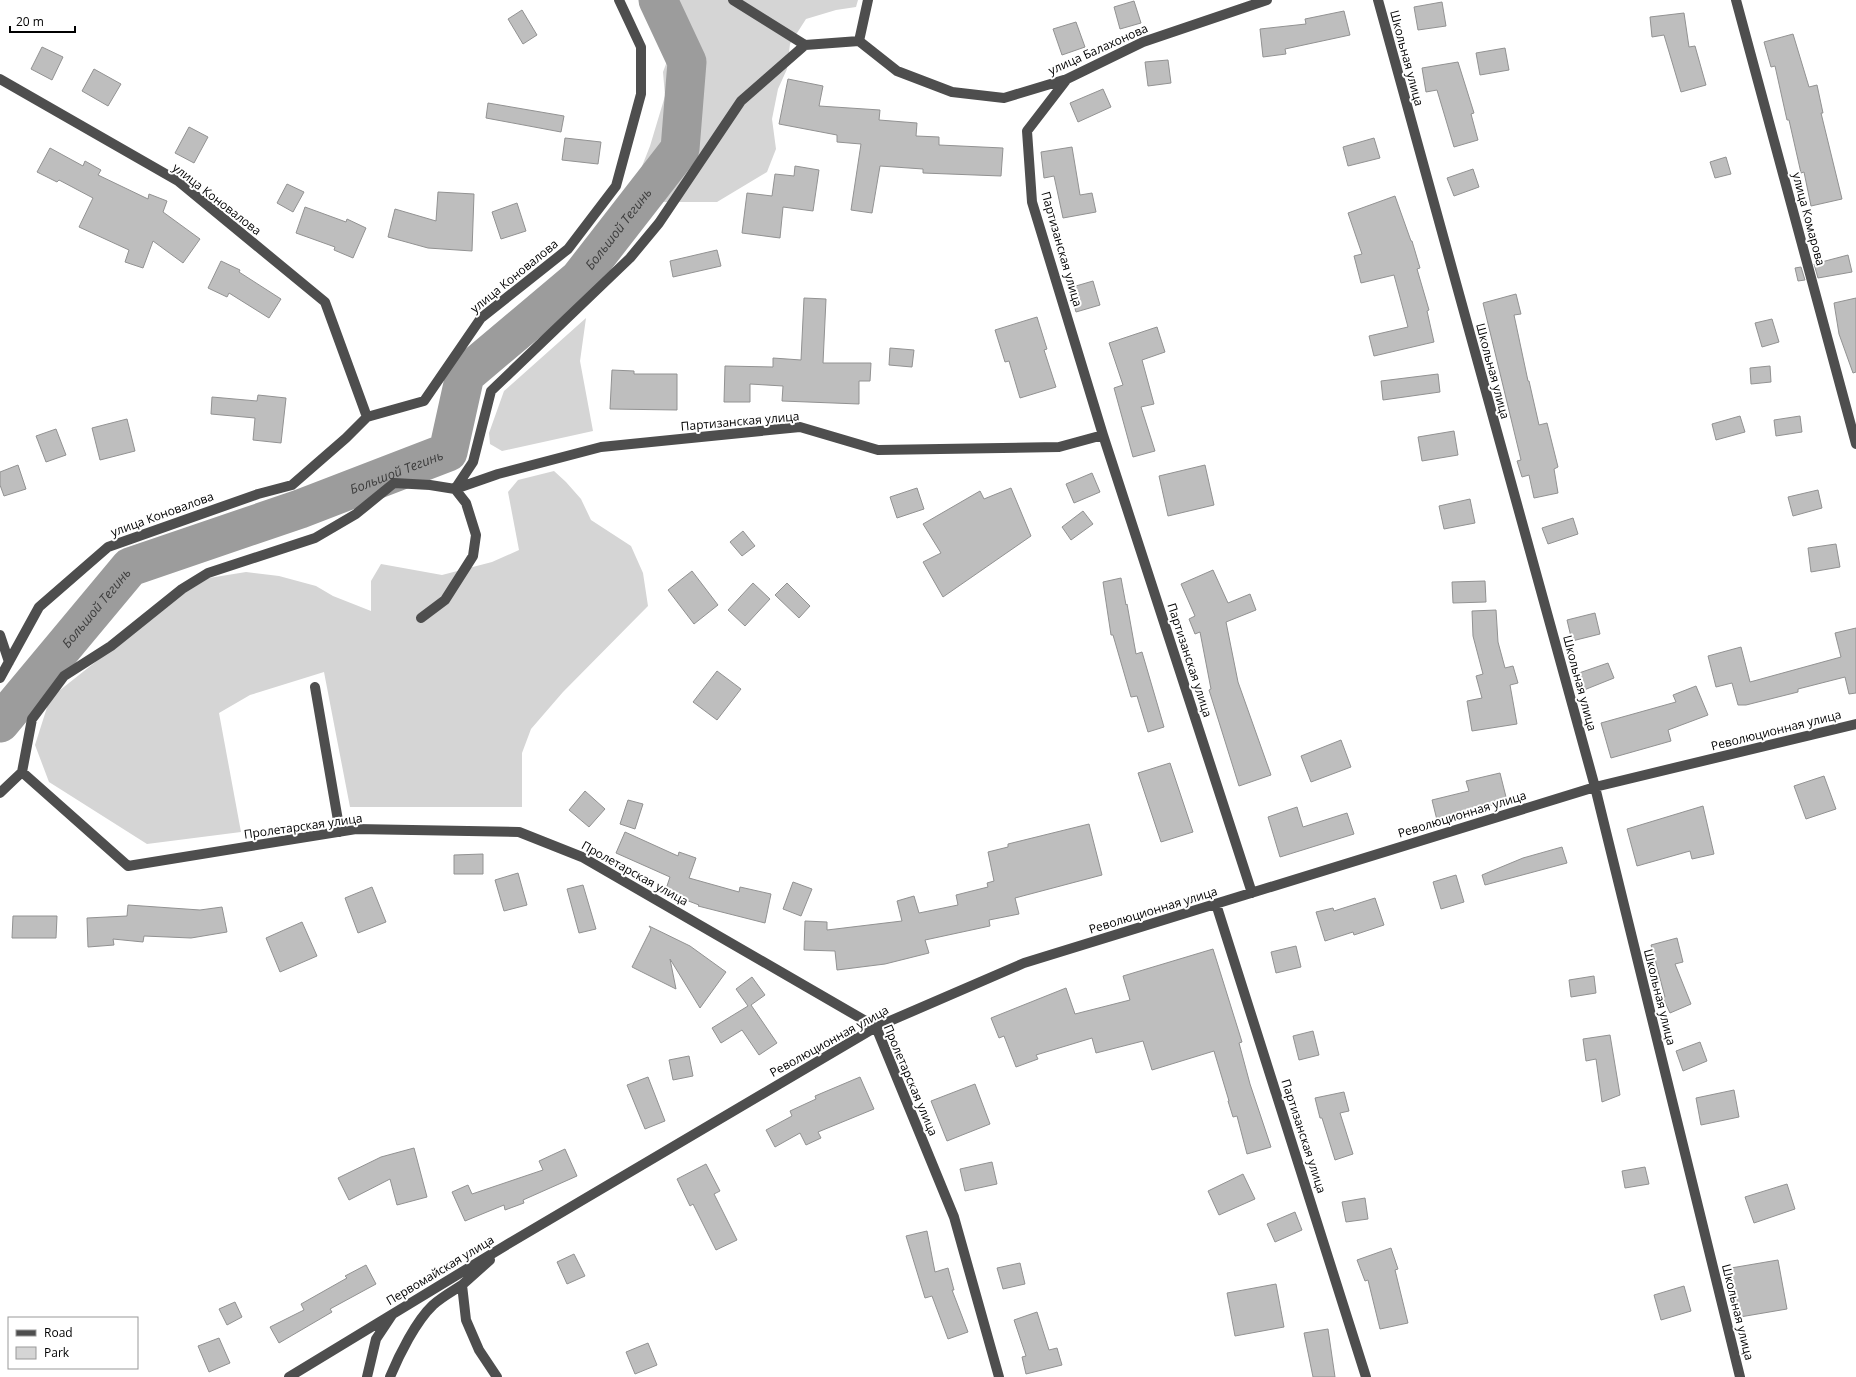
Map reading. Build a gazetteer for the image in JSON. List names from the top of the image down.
{
  "streets": {
    "street": [
      "улица Балахонова",
      "Школьная улица",
      "улица Коновалова",
      "улица Комарова",
      "Партизанская улица",
      "Революционная улица",
      "Пролетарская улица",
      "Первомайская улица"
    ]
  },
  "crossings": [
    ["улица Балахонова", "Партизанская улица"],
    ["Школьная улица", "Революционная улица"],
    ["Партизанская улица", "Революционная улица"],
    ["Революционная улица", "Пролетарская улица"],
    ["Революционная улица", "Первомайская улица"]
  ],
  "water": ["Большой Тегинь"],
  "legend": ["Road", "Park"],
  "scale_bar": "20 m"
}
